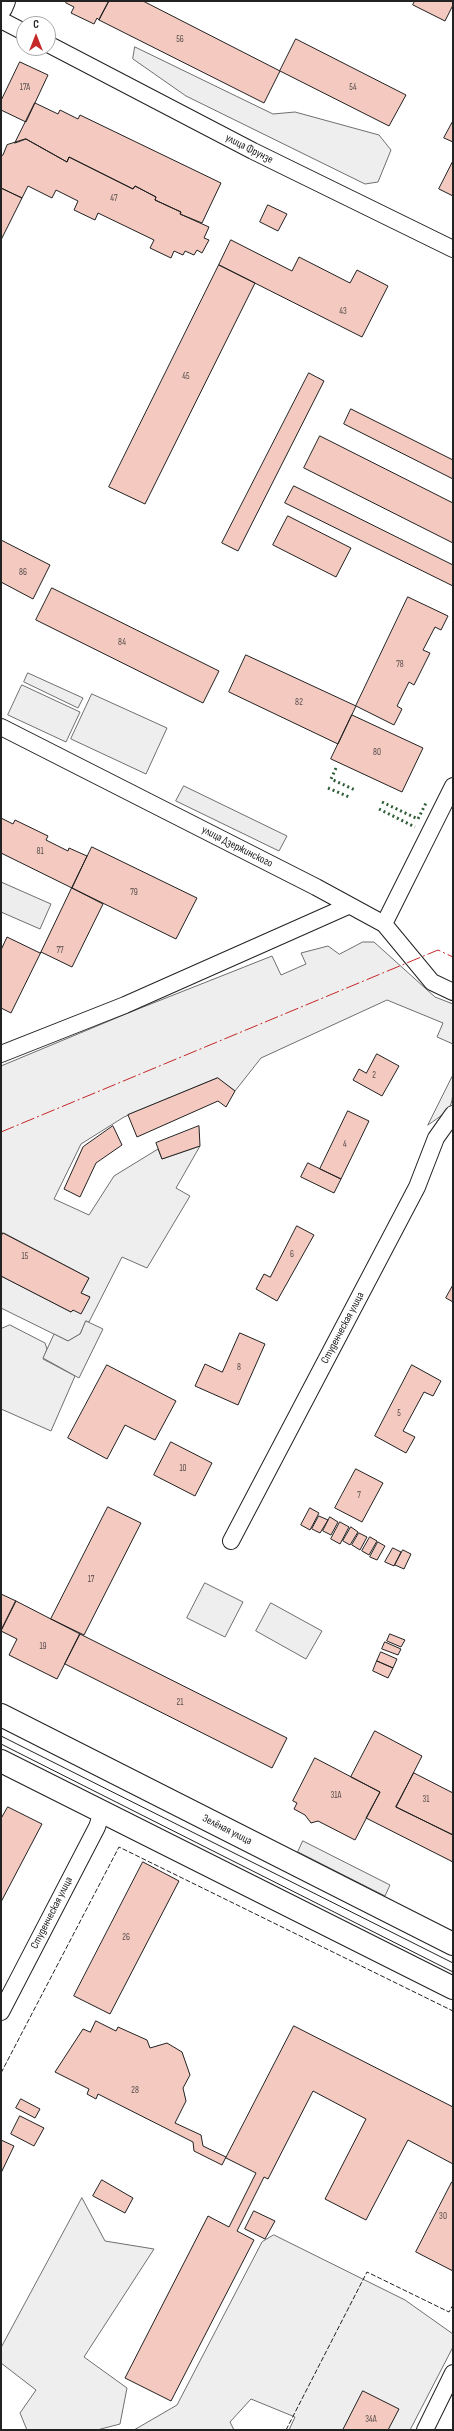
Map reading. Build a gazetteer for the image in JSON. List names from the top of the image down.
{
  "streets": {
    "street": [
      "улица Фрунзе",
      "улица Дзержинского",
      "Студенческая улица",
      "Зелёная улица"
    ]
  },
  "house_numbers": [
    "56",
    "17А",
    "54",
    "47",
    "43",
    "45",
    "86",
    "84",
    "78",
    "82",
    "80",
    "81",
    "79",
    "77",
    "2",
    "4",
    "6",
    "15",
    "8",
    "5",
    "10",
    "7",
    "17",
    "19",
    "21",
    "31А",
    "31",
    "26",
    "28",
    "30",
    "34А"
  ],
  "north": "top"
}
